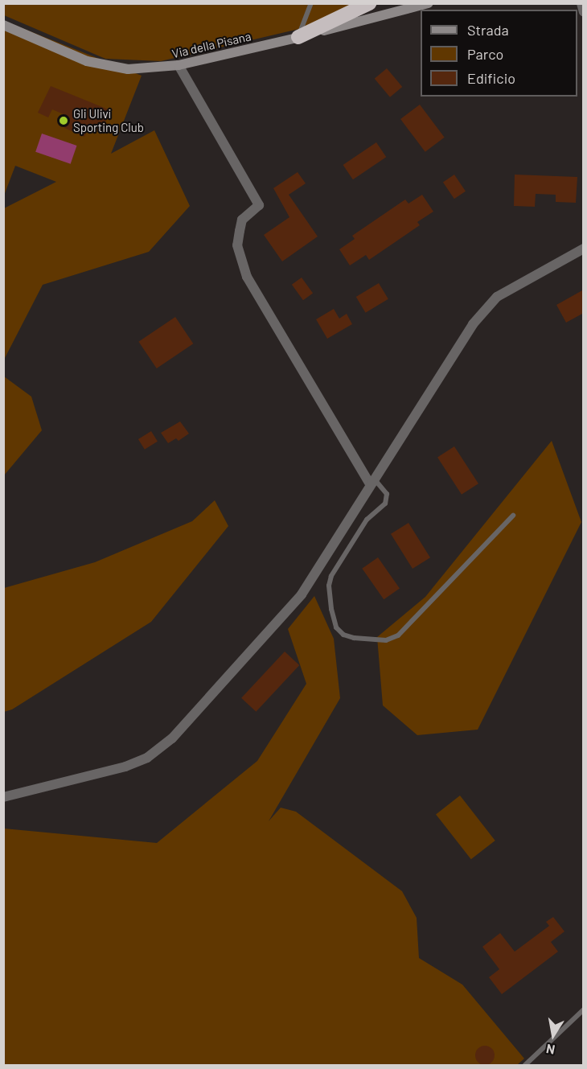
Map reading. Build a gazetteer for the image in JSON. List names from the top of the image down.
{
  "streets": {
    "main road": ["Via della Pisana"]
  },
  "places": ["Gli Ulivi Sporting Club"],
  "legend": ["Strada", "Parco", "Edificio"],
  "north": "bottom"
}
